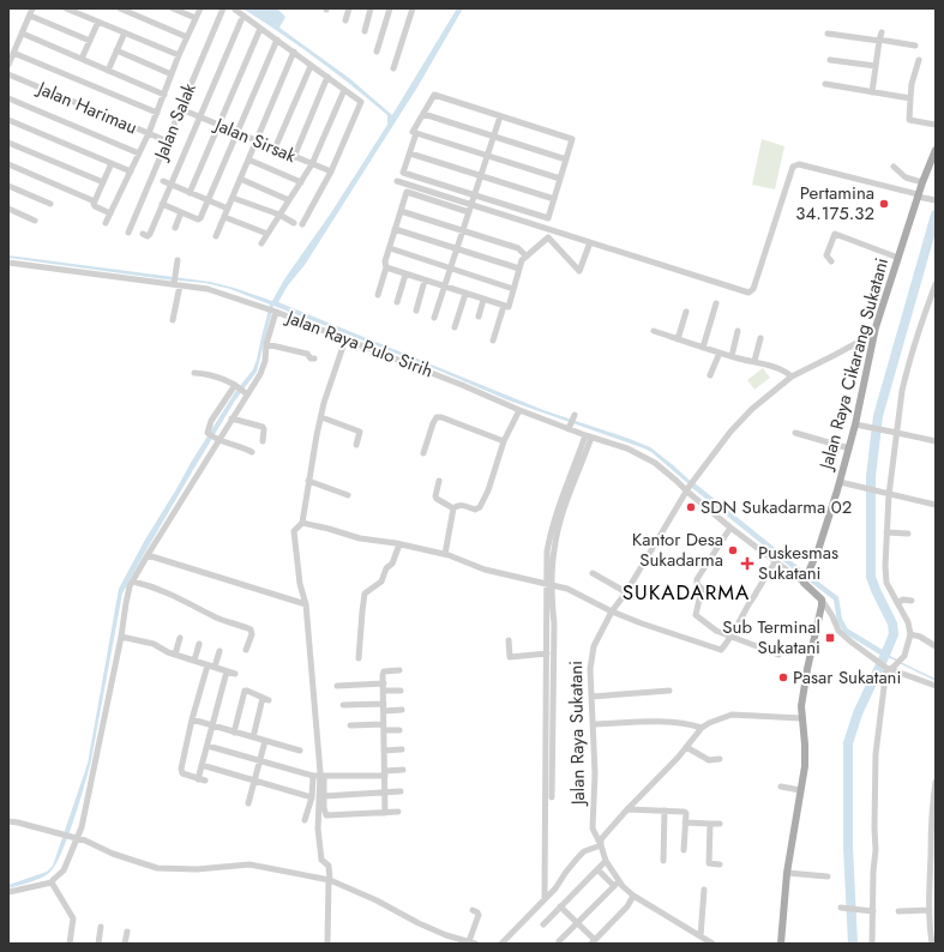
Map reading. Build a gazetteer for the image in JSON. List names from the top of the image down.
{
  "streets": {
    "main road": ["Jalan Raya Cikarang Sukatani"],
    "street": [
      "Jalan Harimau",
      "Jalan Salak",
      "Jalan Sirsak",
      "Jalan Raya Pulo Sirih",
      "Jalan Raya Sukatani"
    ]
  },
  "crossings": [
    ["Jalan Harimau", "Jalan Salak"],
    ["Jalan Salak", "Jalan Sirsak"],
    ["Jalan Raya Pulo Sirih", "Jalan Raya Sukatani"],
    ["Jalan Raya Cikarang Sukatani", "Jalan Raya Sukatani"]
  ],
  "districts": ["SUKADARMA"],
  "places": {
    "other": [
      "Pertamina 34.175.32",
      "SDN Sukadarma 02",
      "Kantor Desa Sukadarma",
      "Pasar Sukatani"
    ],
    "health": ["Puskesmas Sukatani"],
    "transit": ["Sub Terminal Sukatani"]
  }
}
